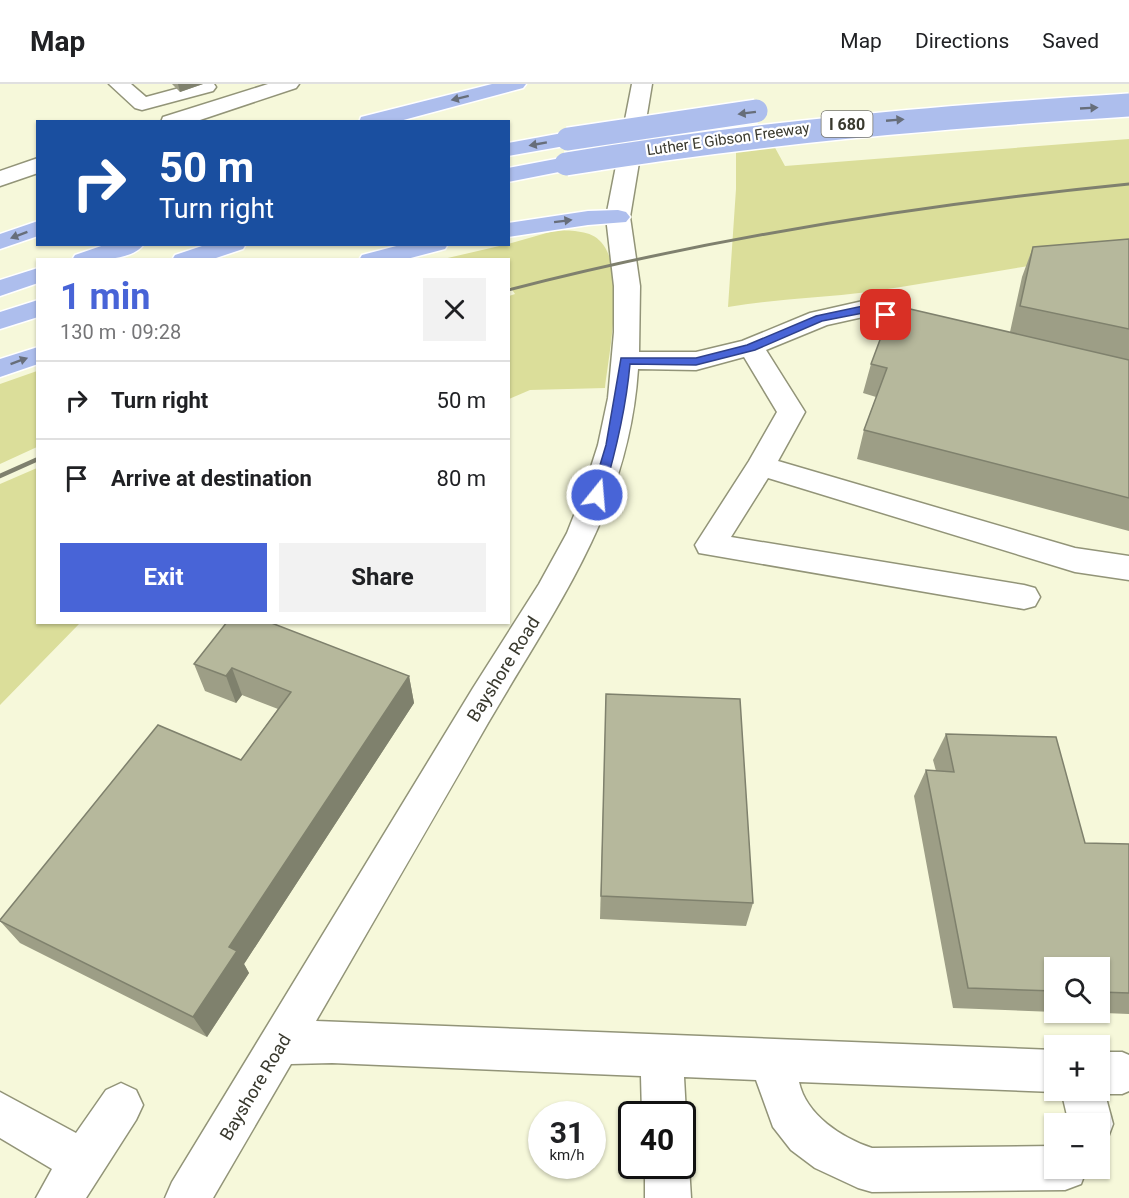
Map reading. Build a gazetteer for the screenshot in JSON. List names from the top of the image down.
{
  "streets": {
    "highway": ["I 680", "Luther E Gibson Freeway"],
    "street": ["Bayshore Road"]
  },
  "page": {
    "header": "Map",
    "nav": ["Map", "Directions", "Saved"],
    "turn": ["50 m", "Turn right"],
    "heading": ["1 min", "130 m · 09:28"],
    "list": [
      {
        "name": "Turn right",
        "value": "50 m"
      },
      {
        "name": "Arrive at destination",
        "value": "80 m"
      }
    ],
    "buttons": ["Exit", "Share"],
    "map_buttons": ["+", "−"],
    "speed": "31 km/h",
    "limit": "40"
  }
}
